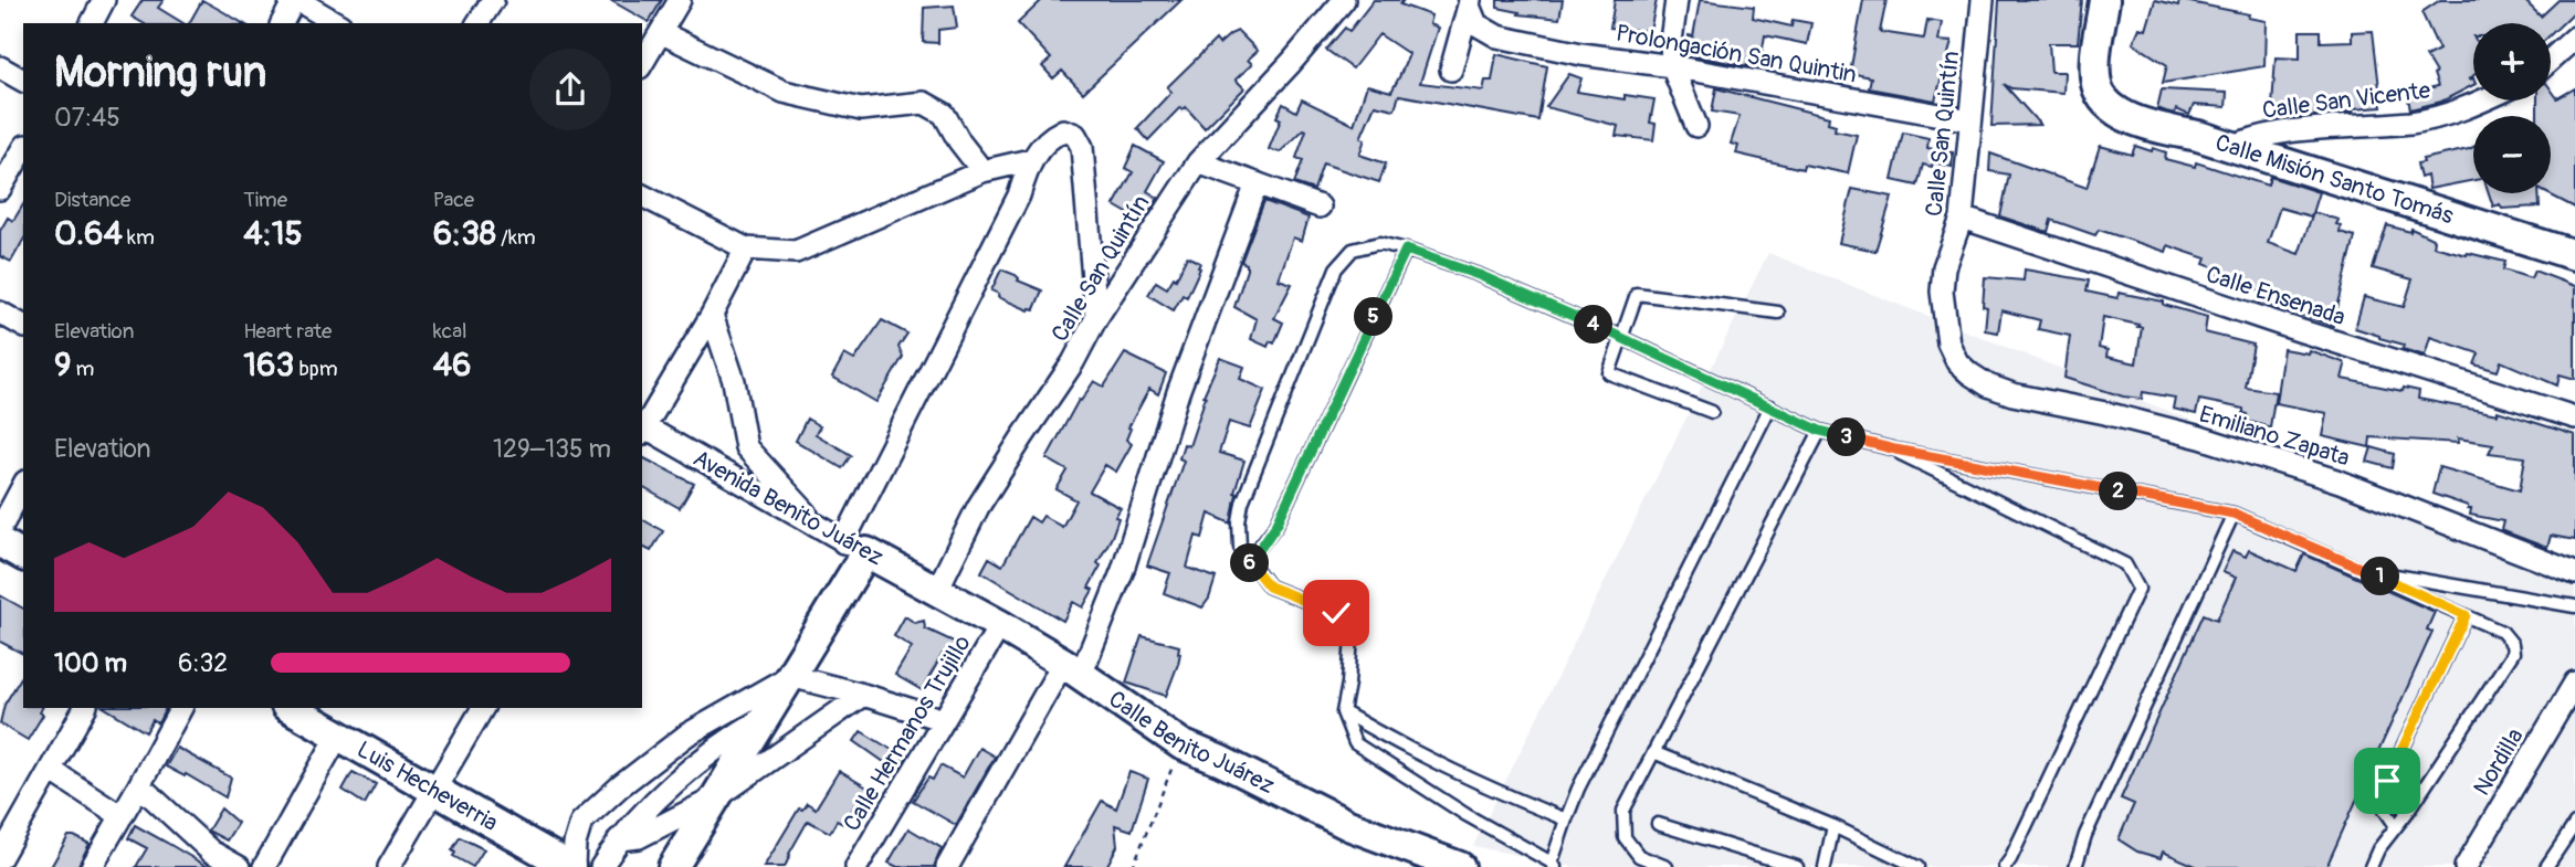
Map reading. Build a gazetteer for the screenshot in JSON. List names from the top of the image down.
{
  "streets": {
    "street": [
      "Prolongación San Quintin",
      "Calle San Vicente",
      "Calle San Quintín",
      "Calle Misión Santo Tomás",
      "Calle Ensenada",
      "Emiliano Zapata",
      "Avenida Benito Juárez",
      "Calle Hermanos Trujillo",
      "Calle Benito Juárez",
      "Nordilla",
      "Luis Hecheverria"
    ]
  },
  "crossings": [
    ["Prolongación San Quintin", "Calle San Quintín"],
    ["Calle San Vicente", "Calle Misión Santo Tomás"],
    ["Calle San Quintín", "Calle Ensenada"],
    ["Calle San Quintín", "Emiliano Zapata"],
    ["Calle San Quintín", "Avenida Benito Juárez"],
    ["Calle San Quintín", "Calle Benito Juárez"],
    ["Avenida Benito Juárez", "Calle Benito Juárez"],
    ["Calle Hermanos Trujillo", "Calle Benito Juárez"]
  ],
  "page": {
    "map_buttons": ["+", "−"],
    "heading": ["Morning run", "07:45"],
    "stats": [
      ["Distance", "0.64 km"],
      ["Time", "4:15"],
      ["Pace", "6:38 /km"],
      ["Elevation", "9 m"],
      ["Heart rate", "163 bpm"],
      ["kcal", "46"]
    ],
    "pins": [
      "5",
      "4",
      "3",
      "2",
      "6",
      "1"
    ],
    "chart": ["Elevation", "129–135 m"],
    "list": [
      {
        "name": "100 m",
        "note": "6:32"
      }
    ]
  }
}
